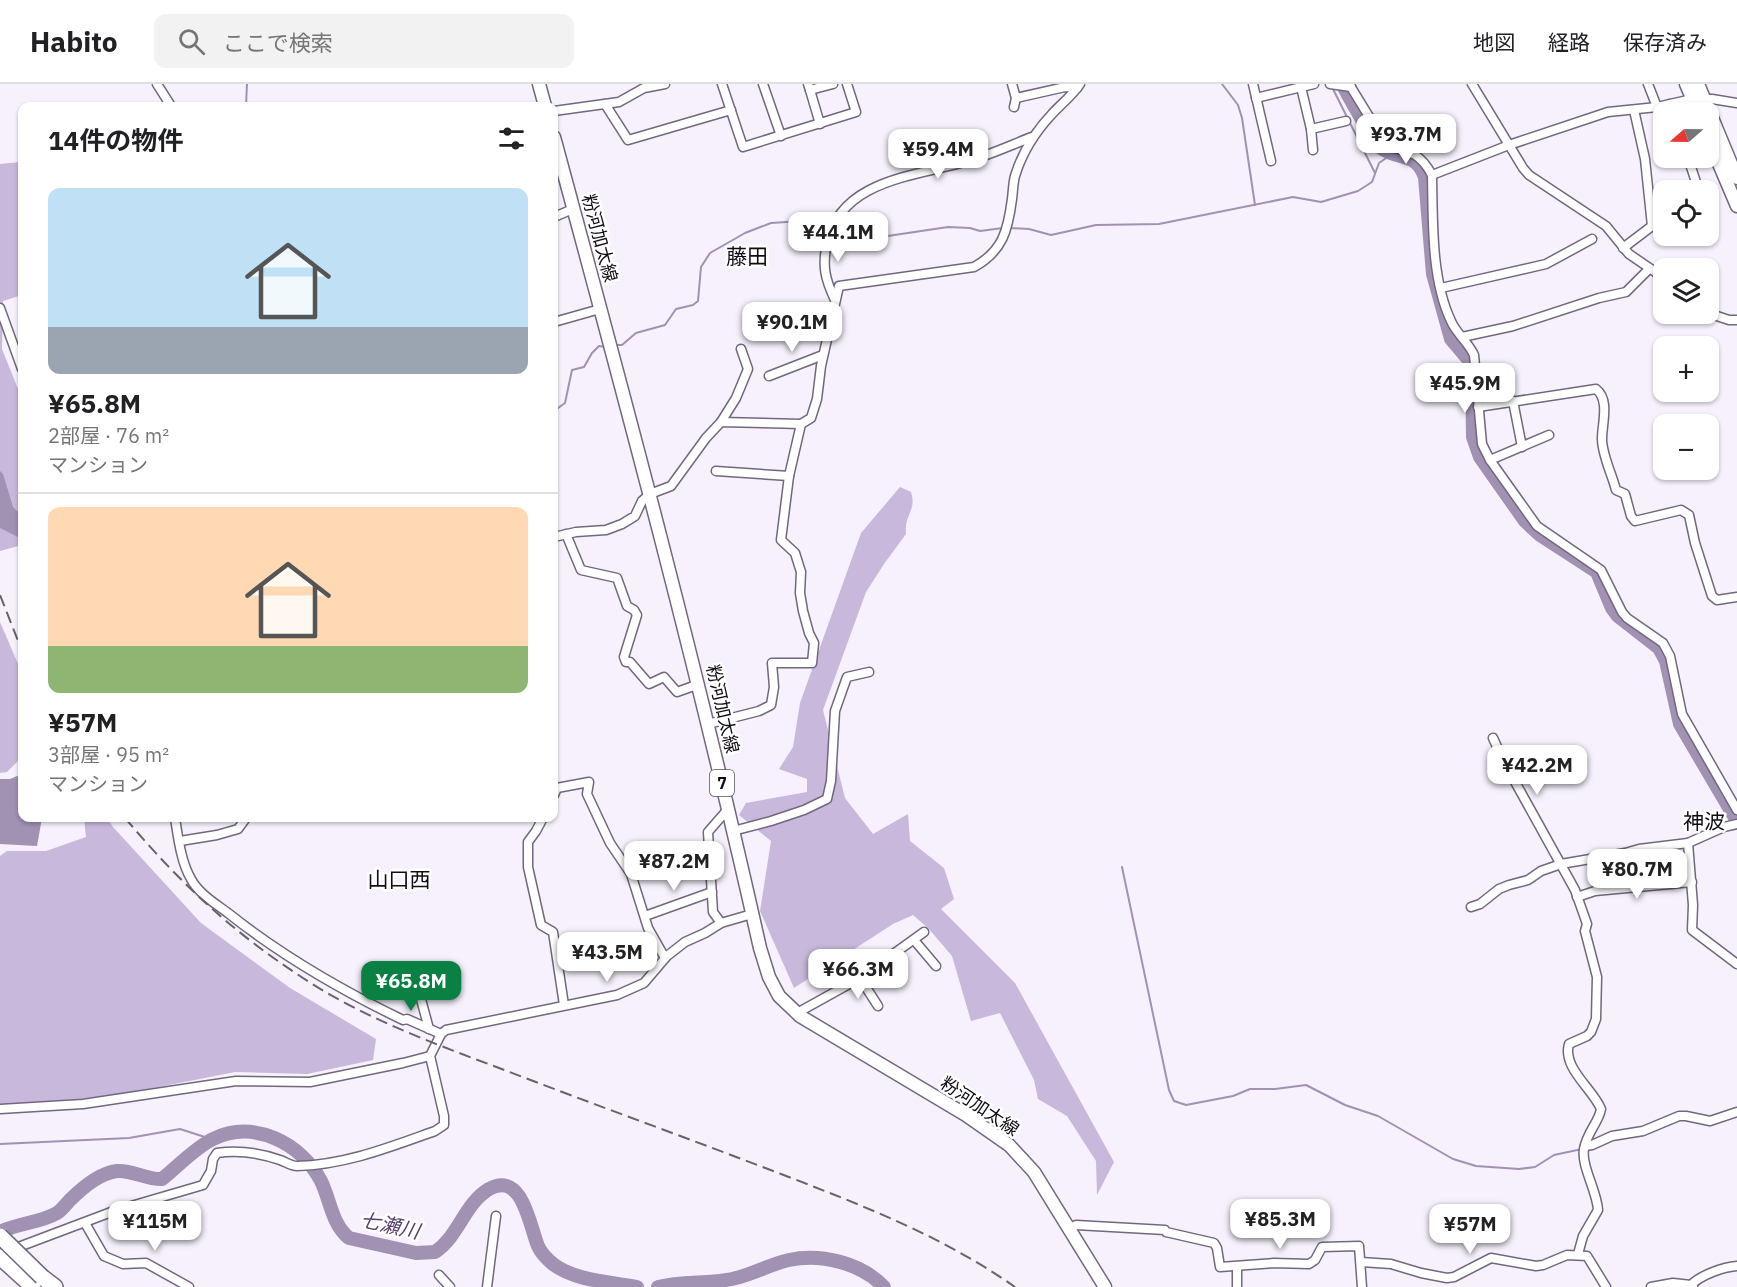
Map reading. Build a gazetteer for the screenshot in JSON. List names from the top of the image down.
{
  "streets": {
    "main road": ["粉河加太線", "7"]
  },
  "districts": ["藤田", "神波", "山口西"],
  "water": ["七瀬川"],
  "north": "left",
  "page": {
    "header": "Habito",
    "search": "ここで検索",
    "nav": ["地図", "経路", "保存済み"],
    "map_buttons": ["+", "−"],
    "heading": "14件の物件",
    "price": [
      "¥93.7M",
      "¥59.4M",
      "¥44.1M",
      "¥90.1M",
      "¥45.9M",
      "¥42.2M",
      "¥87.2M",
      "¥80.7M",
      "¥43.5M",
      "¥66.3M",
      "¥65.8M",
      "¥85.3M",
      "¥115M",
      "¥57M"
    ],
    "list": [
      {
        "name": "¥65.8M",
        "note": "2部屋 · 76 m² · マンション"
      },
      {
        "name": "¥57M",
        "note": "3部屋 · 95 m² · マンション"
      }
    ]
  }
}
